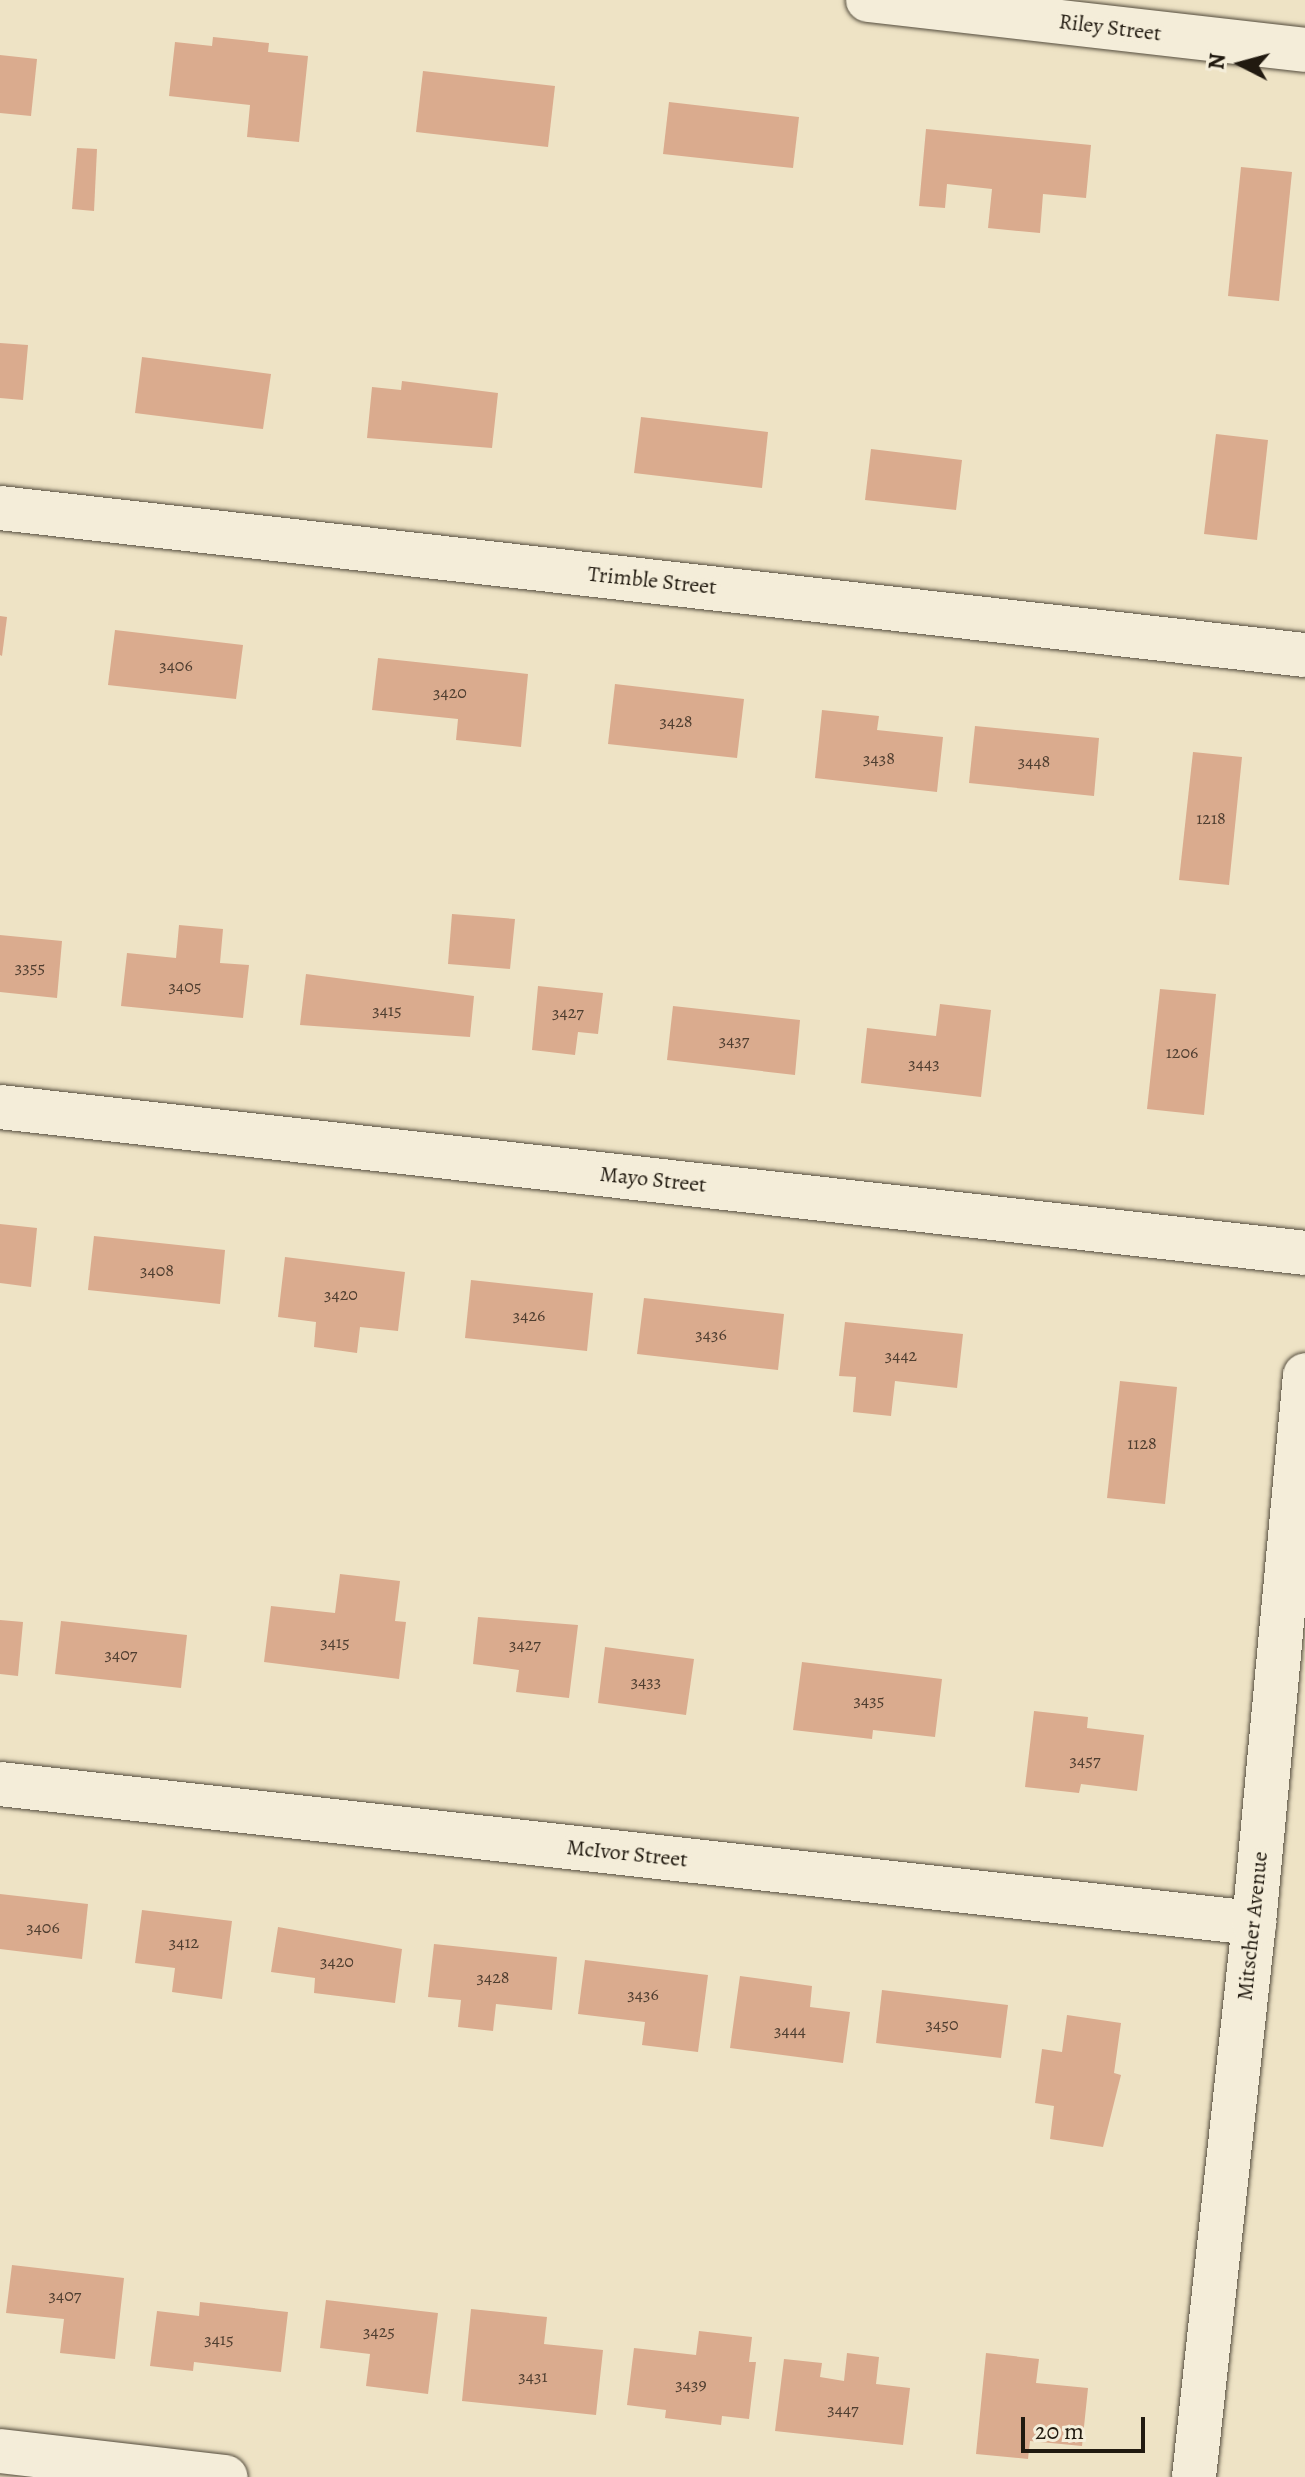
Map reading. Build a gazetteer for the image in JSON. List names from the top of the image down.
{
  "streets": {
    "street": [
      "Riley Street",
      "Trimble Street",
      "Mayo Street",
      "McIvor Street",
      "Mitscher Avenue"
    ]
  },
  "crossings": [
    ["McIvor Street", "Mitscher Avenue"]
  ],
  "house_numbers": [
    "3406",
    "3420",
    "3428",
    "3438",
    "3448",
    "1218",
    "3355",
    "3405",
    "3415",
    "3427",
    "3437",
    "1206",
    "3443",
    "3408",
    "3420",
    "3426",
    "3436",
    "3442",
    "1128",
    "3415",
    "3427",
    "3407",
    "3433",
    "3435",
    "3457",
    "3406",
    "3412",
    "3420",
    "3428",
    "3436",
    "3450",
    "3444",
    "3407",
    "3425",
    "3415",
    "3431",
    "3439",
    "3447"
  ],
  "scale_bar": "20 m",
  "north": "left"
}
